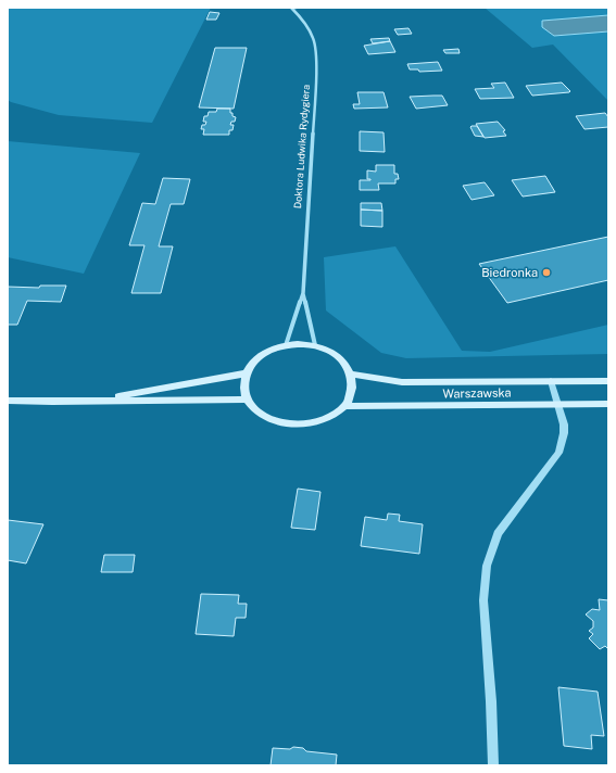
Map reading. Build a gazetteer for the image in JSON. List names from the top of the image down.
{
  "streets": {
    "main road": ["Warszawska"],
    "street": ["Doktora Ludwika Rydygiera"]
  },
  "crossings": [
    ["Doktora Ludwika Rydygiera", "Warszawska"]
  ],
  "places": ["Biedronka"]
}
